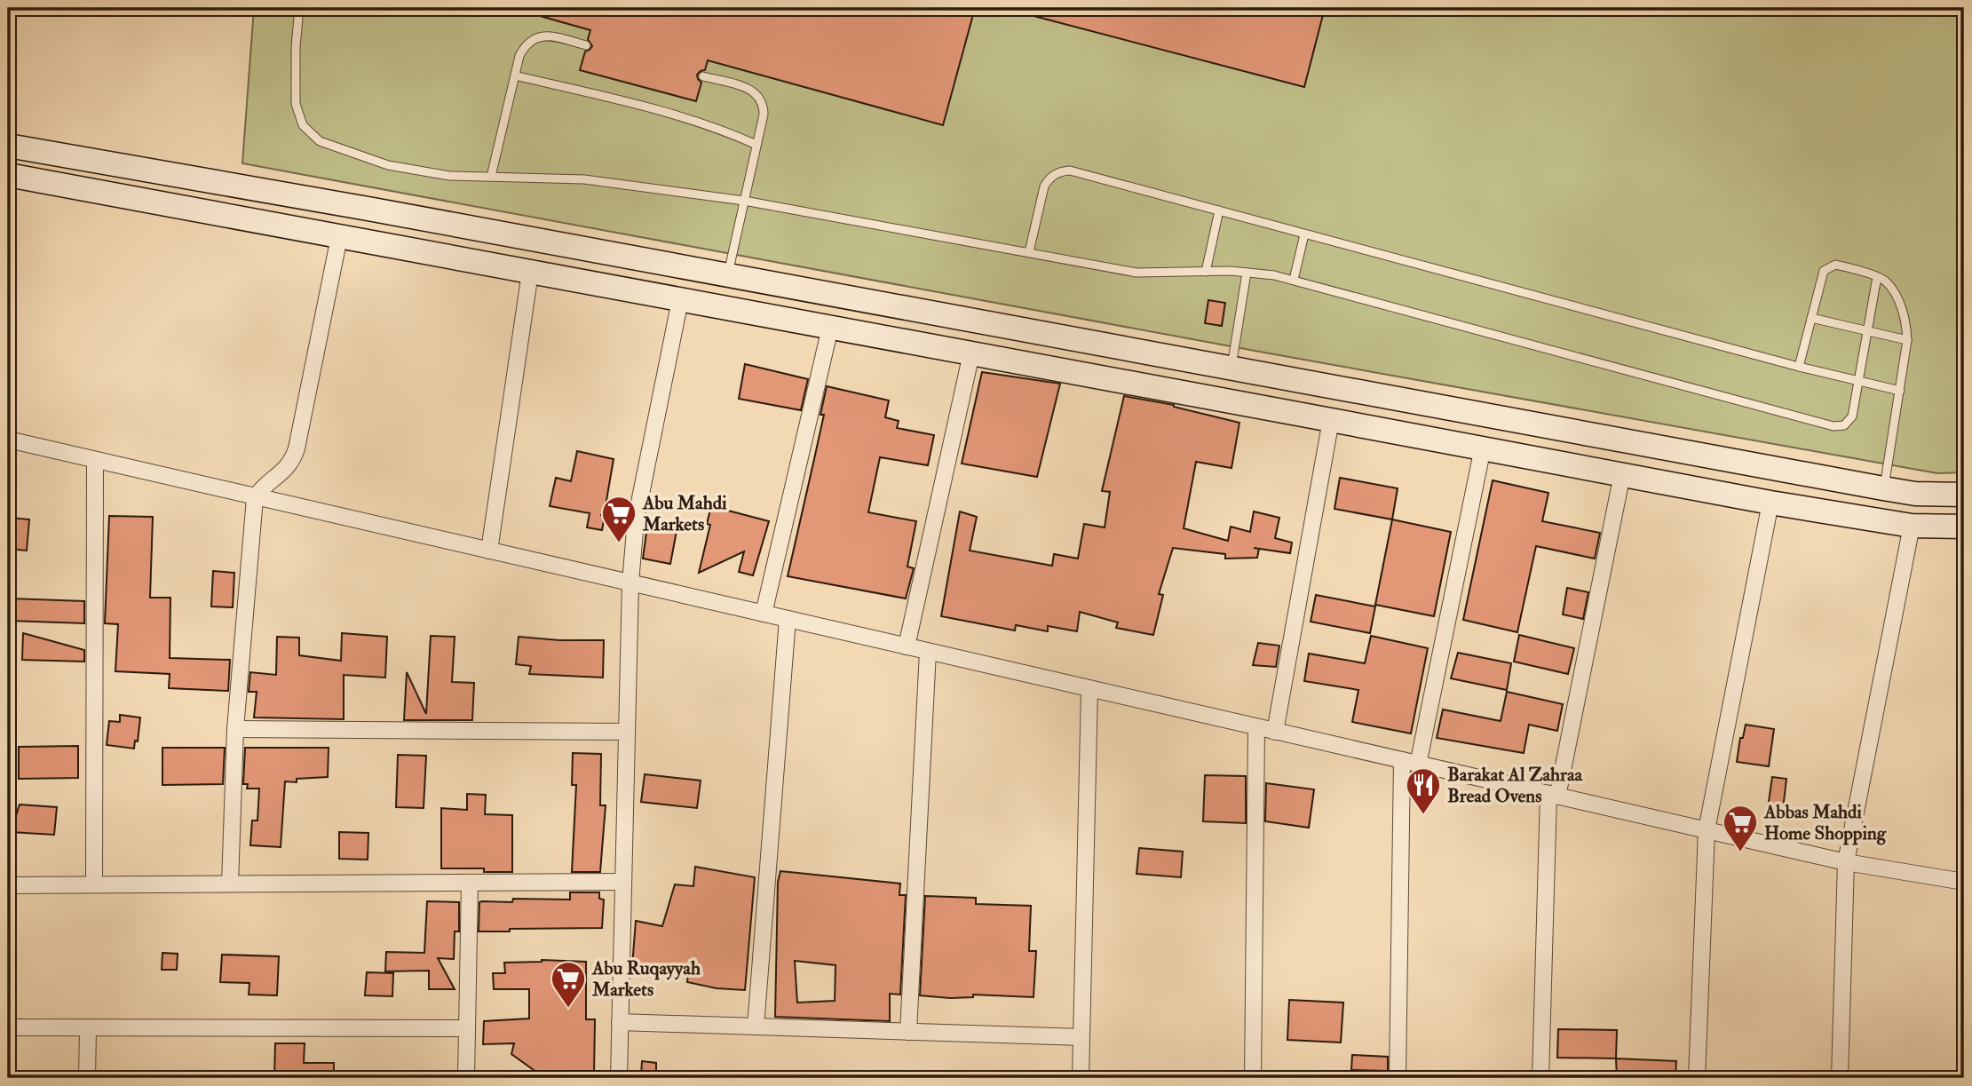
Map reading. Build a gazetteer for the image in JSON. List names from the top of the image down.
{
  "places": {
    "supermarket": ["Abu Mahdi Markets", "Abbas Mahdi Home Shopping", "Abu Ruqayyah Markets"],
    "restaurant": ["Barakat Al Zahraa Bread Ovens"]
  }
}
